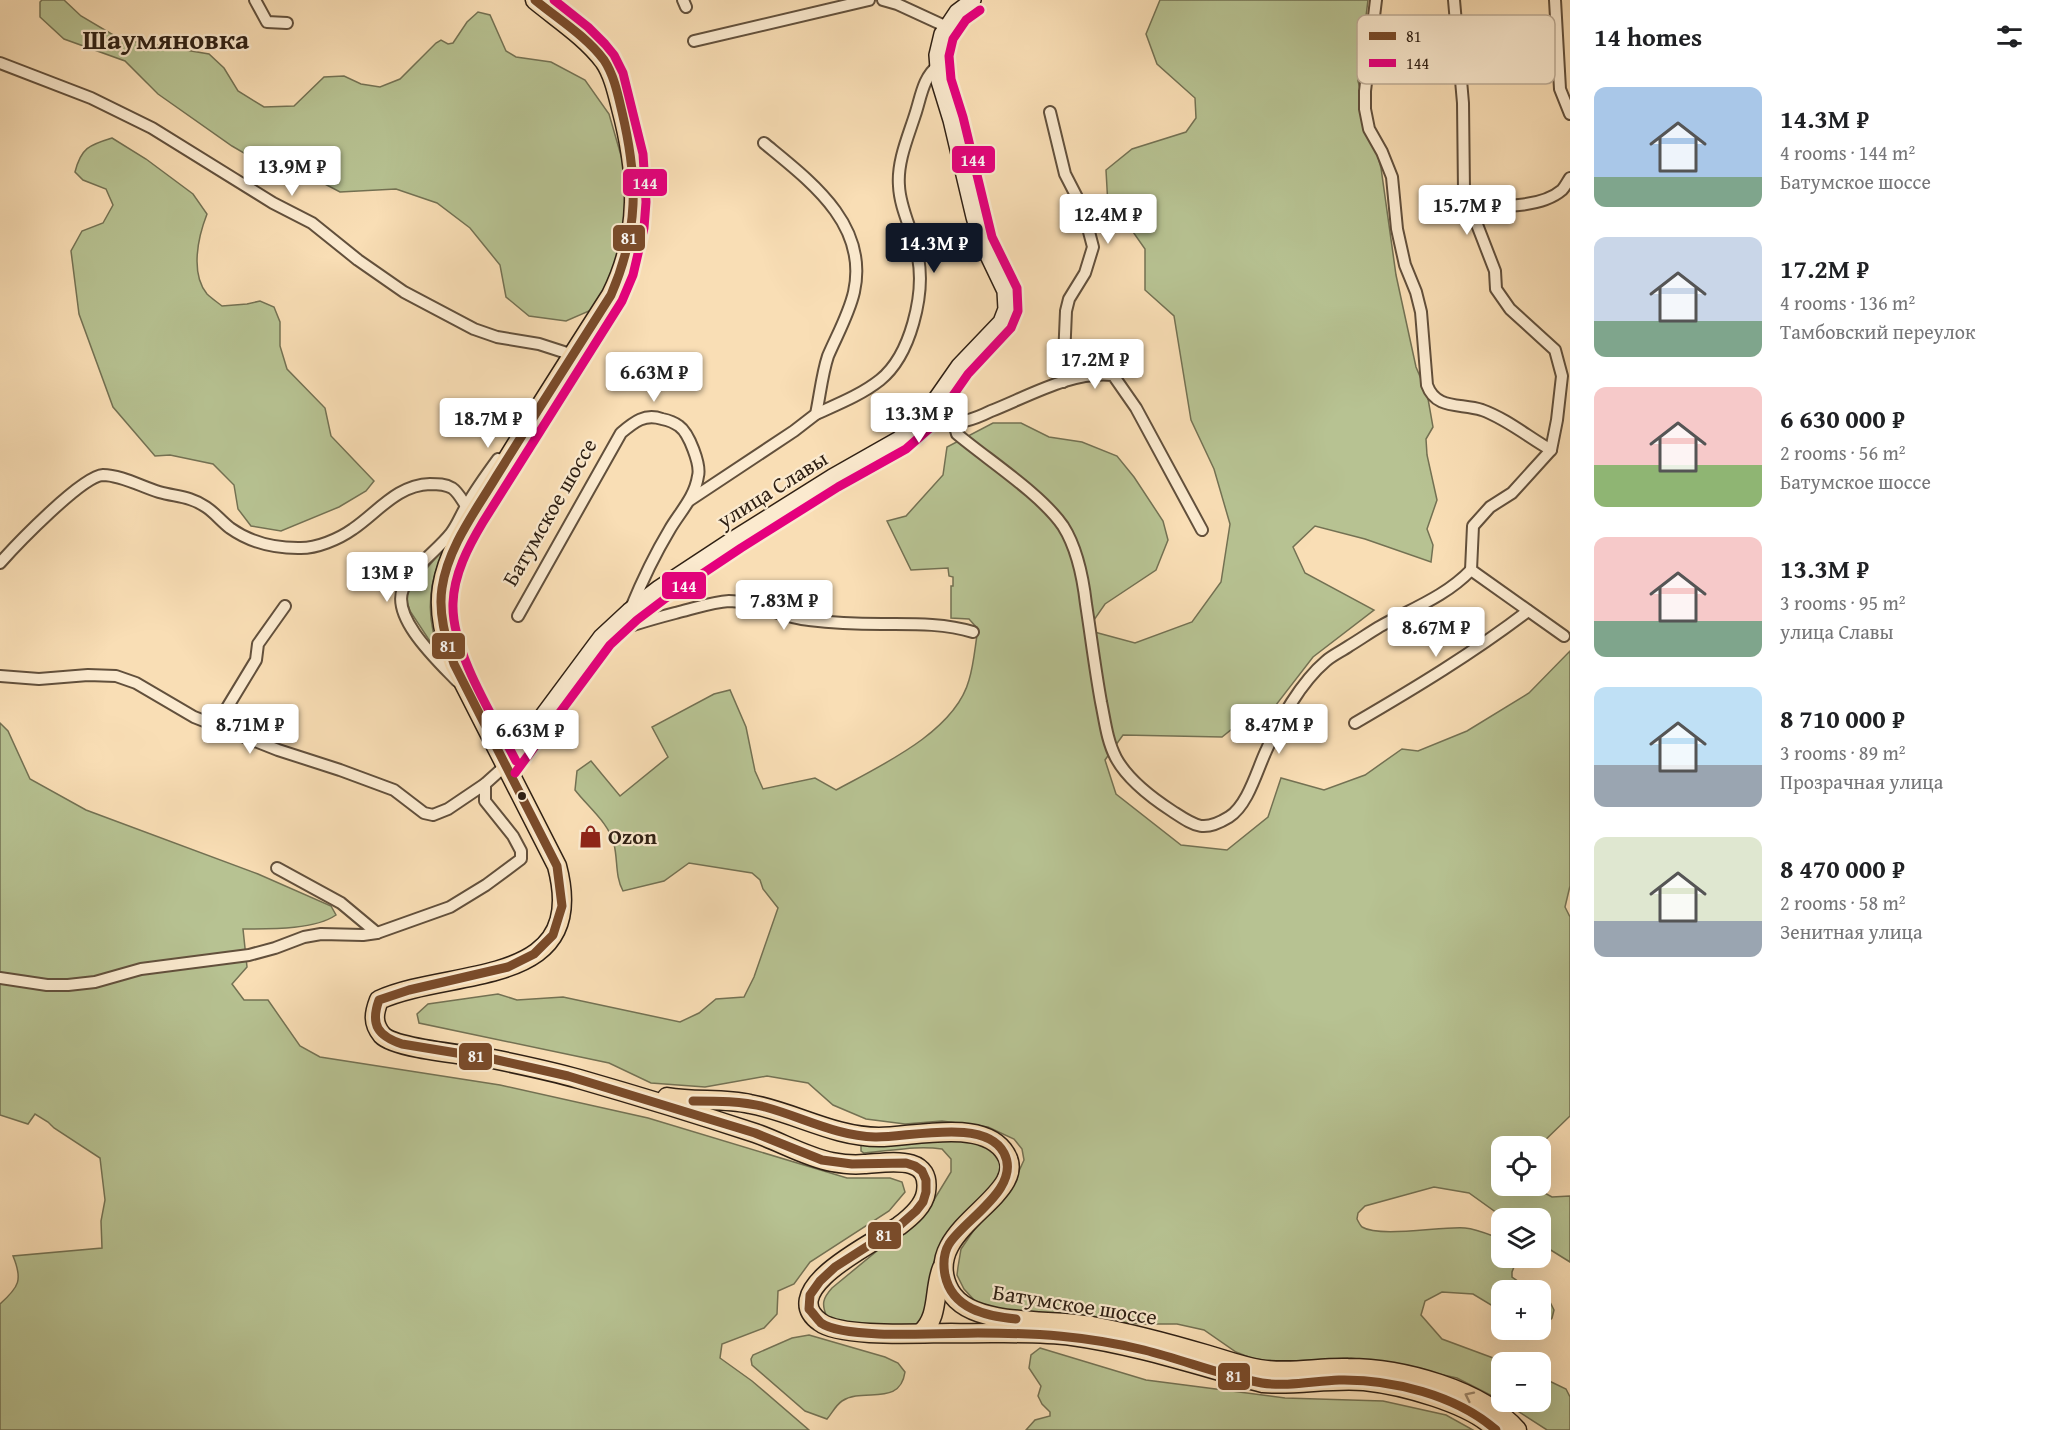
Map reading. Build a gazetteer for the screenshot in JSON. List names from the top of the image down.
{
  "streets": {
    "highway": ["Батумское шоссе"],
    "street": ["улица Славы"]
  },
  "crossings": [
    ["улица Славы", "Батумское шоссе"]
  ],
  "districts": ["Шаумяновка"],
  "places": {
    "shop": ["Ozon"]
  },
  "lines": ["transit line 81", "transit line 144"],
  "legend": ["81", "144"],
  "page": {
    "heading": "14 homes",
    "list": [
      {
        "name": "14.3M ₽",
        "note": "4 rooms · 144 m² · Батумское шоссе"
      },
      {
        "name": "17.2M ₽",
        "note": "4 rooms · 136 m² · Тамбовский переулок"
      },
      {
        "name": "6 630 000 ₽",
        "note": "2 rooms · 56 m² · Батумское шоссе"
      },
      {
        "name": "13.3M ₽",
        "note": "3 rooms · 95 m² · улица Славы"
      },
      {
        "name": "8 710 000 ₽",
        "note": "3 rooms · 89 m² · Прозрачная улица"
      },
      {
        "name": "8 470 000 ₽",
        "note": "2 rooms · 58 m² · Зенитная улица"
      }
    ],
    "price": [
      "13.9M ₽",
      "15.7M ₽",
      "12.4M ₽",
      "14.3M ₽",
      "17.2M ₽",
      "6.63M ₽",
      "13.3M ₽",
      "18.7M ₽",
      "13M ₽",
      "7.83M ₽",
      "8.67M ₽",
      "8.71M ₽",
      "8.47M ₽",
      "6.63M ₽"
    ],
    "map_buttons": ["+", "−"]
  }
}
